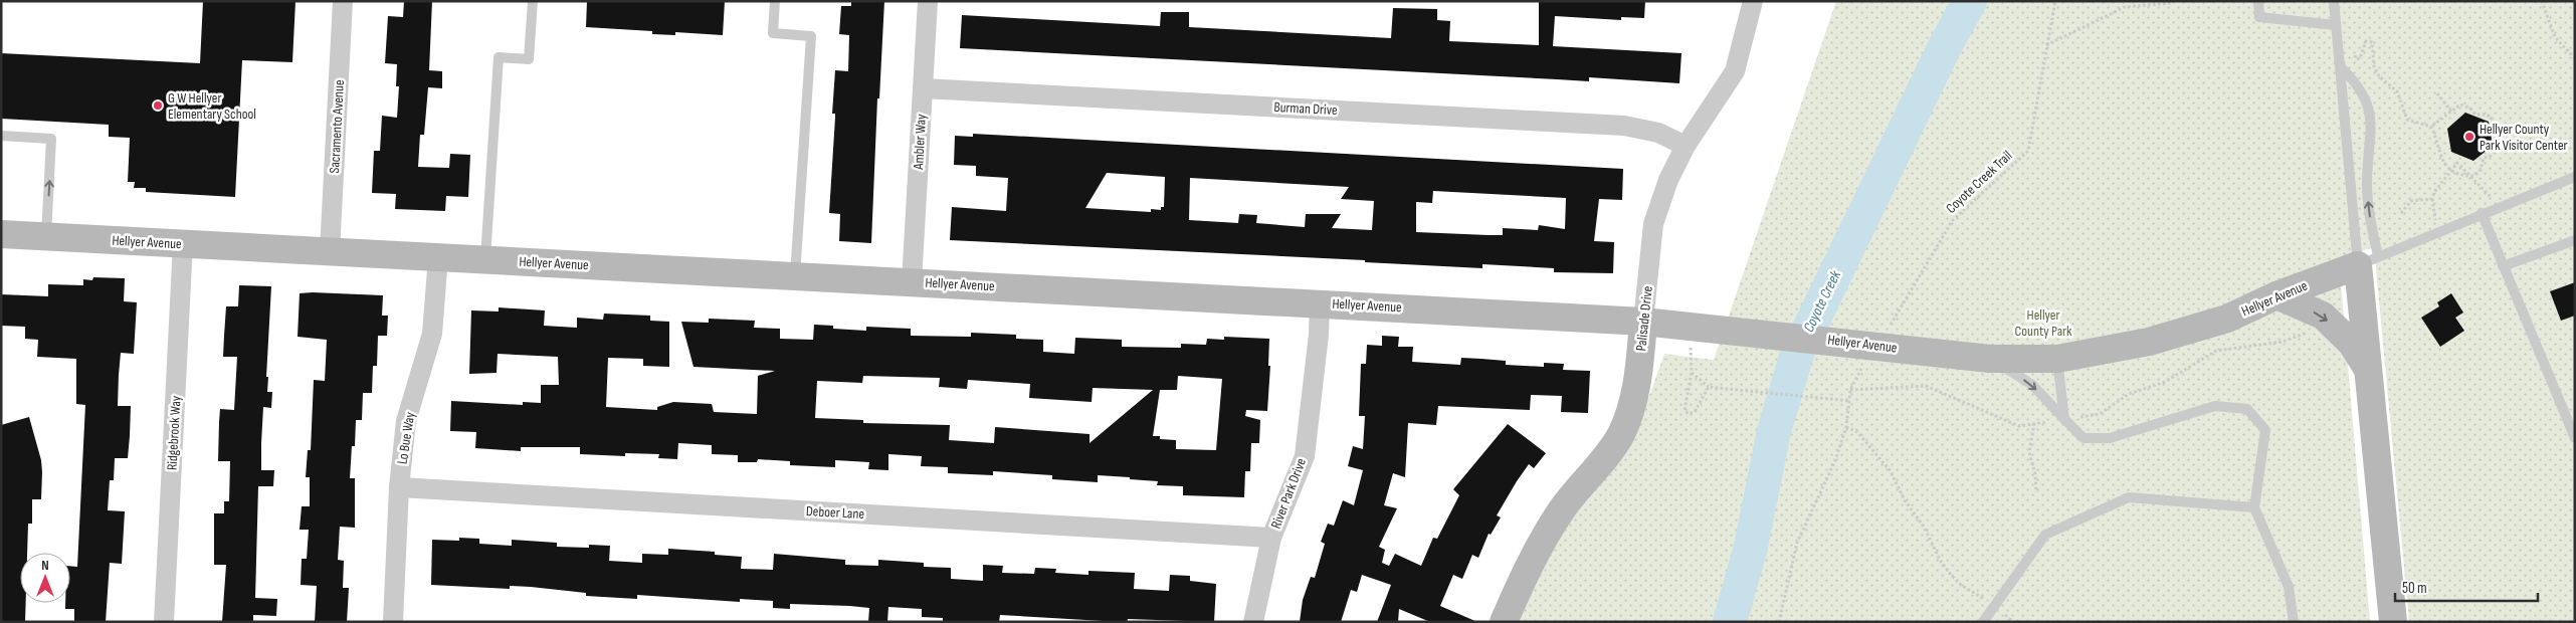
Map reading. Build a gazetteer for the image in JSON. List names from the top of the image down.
{
  "streets": {
    "street": [
      "Burman Drive",
      "Sacramento Avenue",
      "Ambler Way",
      "Hellyer Avenue",
      "Palisade Drive",
      "Ridgebrook Way",
      "Lo Bue Way",
      "River Park Drive",
      "Deboer Lane"
    ],
    "path": ["Coyote Creek Trail"]
  },
  "crossings": [
    ["Burman Drive", "Ambler Way"],
    ["Burman Drive", "Palisade Drive"],
    ["Sacramento Avenue", "Hellyer Avenue"],
    ["Ambler Way", "Hellyer Avenue"],
    ["Coyote Creek Trail", "Hellyer Avenue"],
    ["Hellyer Avenue", "Palisade Drive"],
    ["Hellyer Avenue", "Ridgebrook Way"],
    ["Hellyer Avenue", "Lo Bue Way"],
    ["Hellyer Avenue", "River Park Drive"],
    ["Lo Bue Way", "Deboer Lane"],
    ["River Park Drive", "Deboer Lane"]
  ],
  "water": ["Coyote Creek"],
  "parks": ["Hellyer County Park"],
  "places": ["G W Hellyer Elementary School", "Hellyer County Park Visitor Center"],
  "scale_bar": "50 m",
  "north": "top"
}
